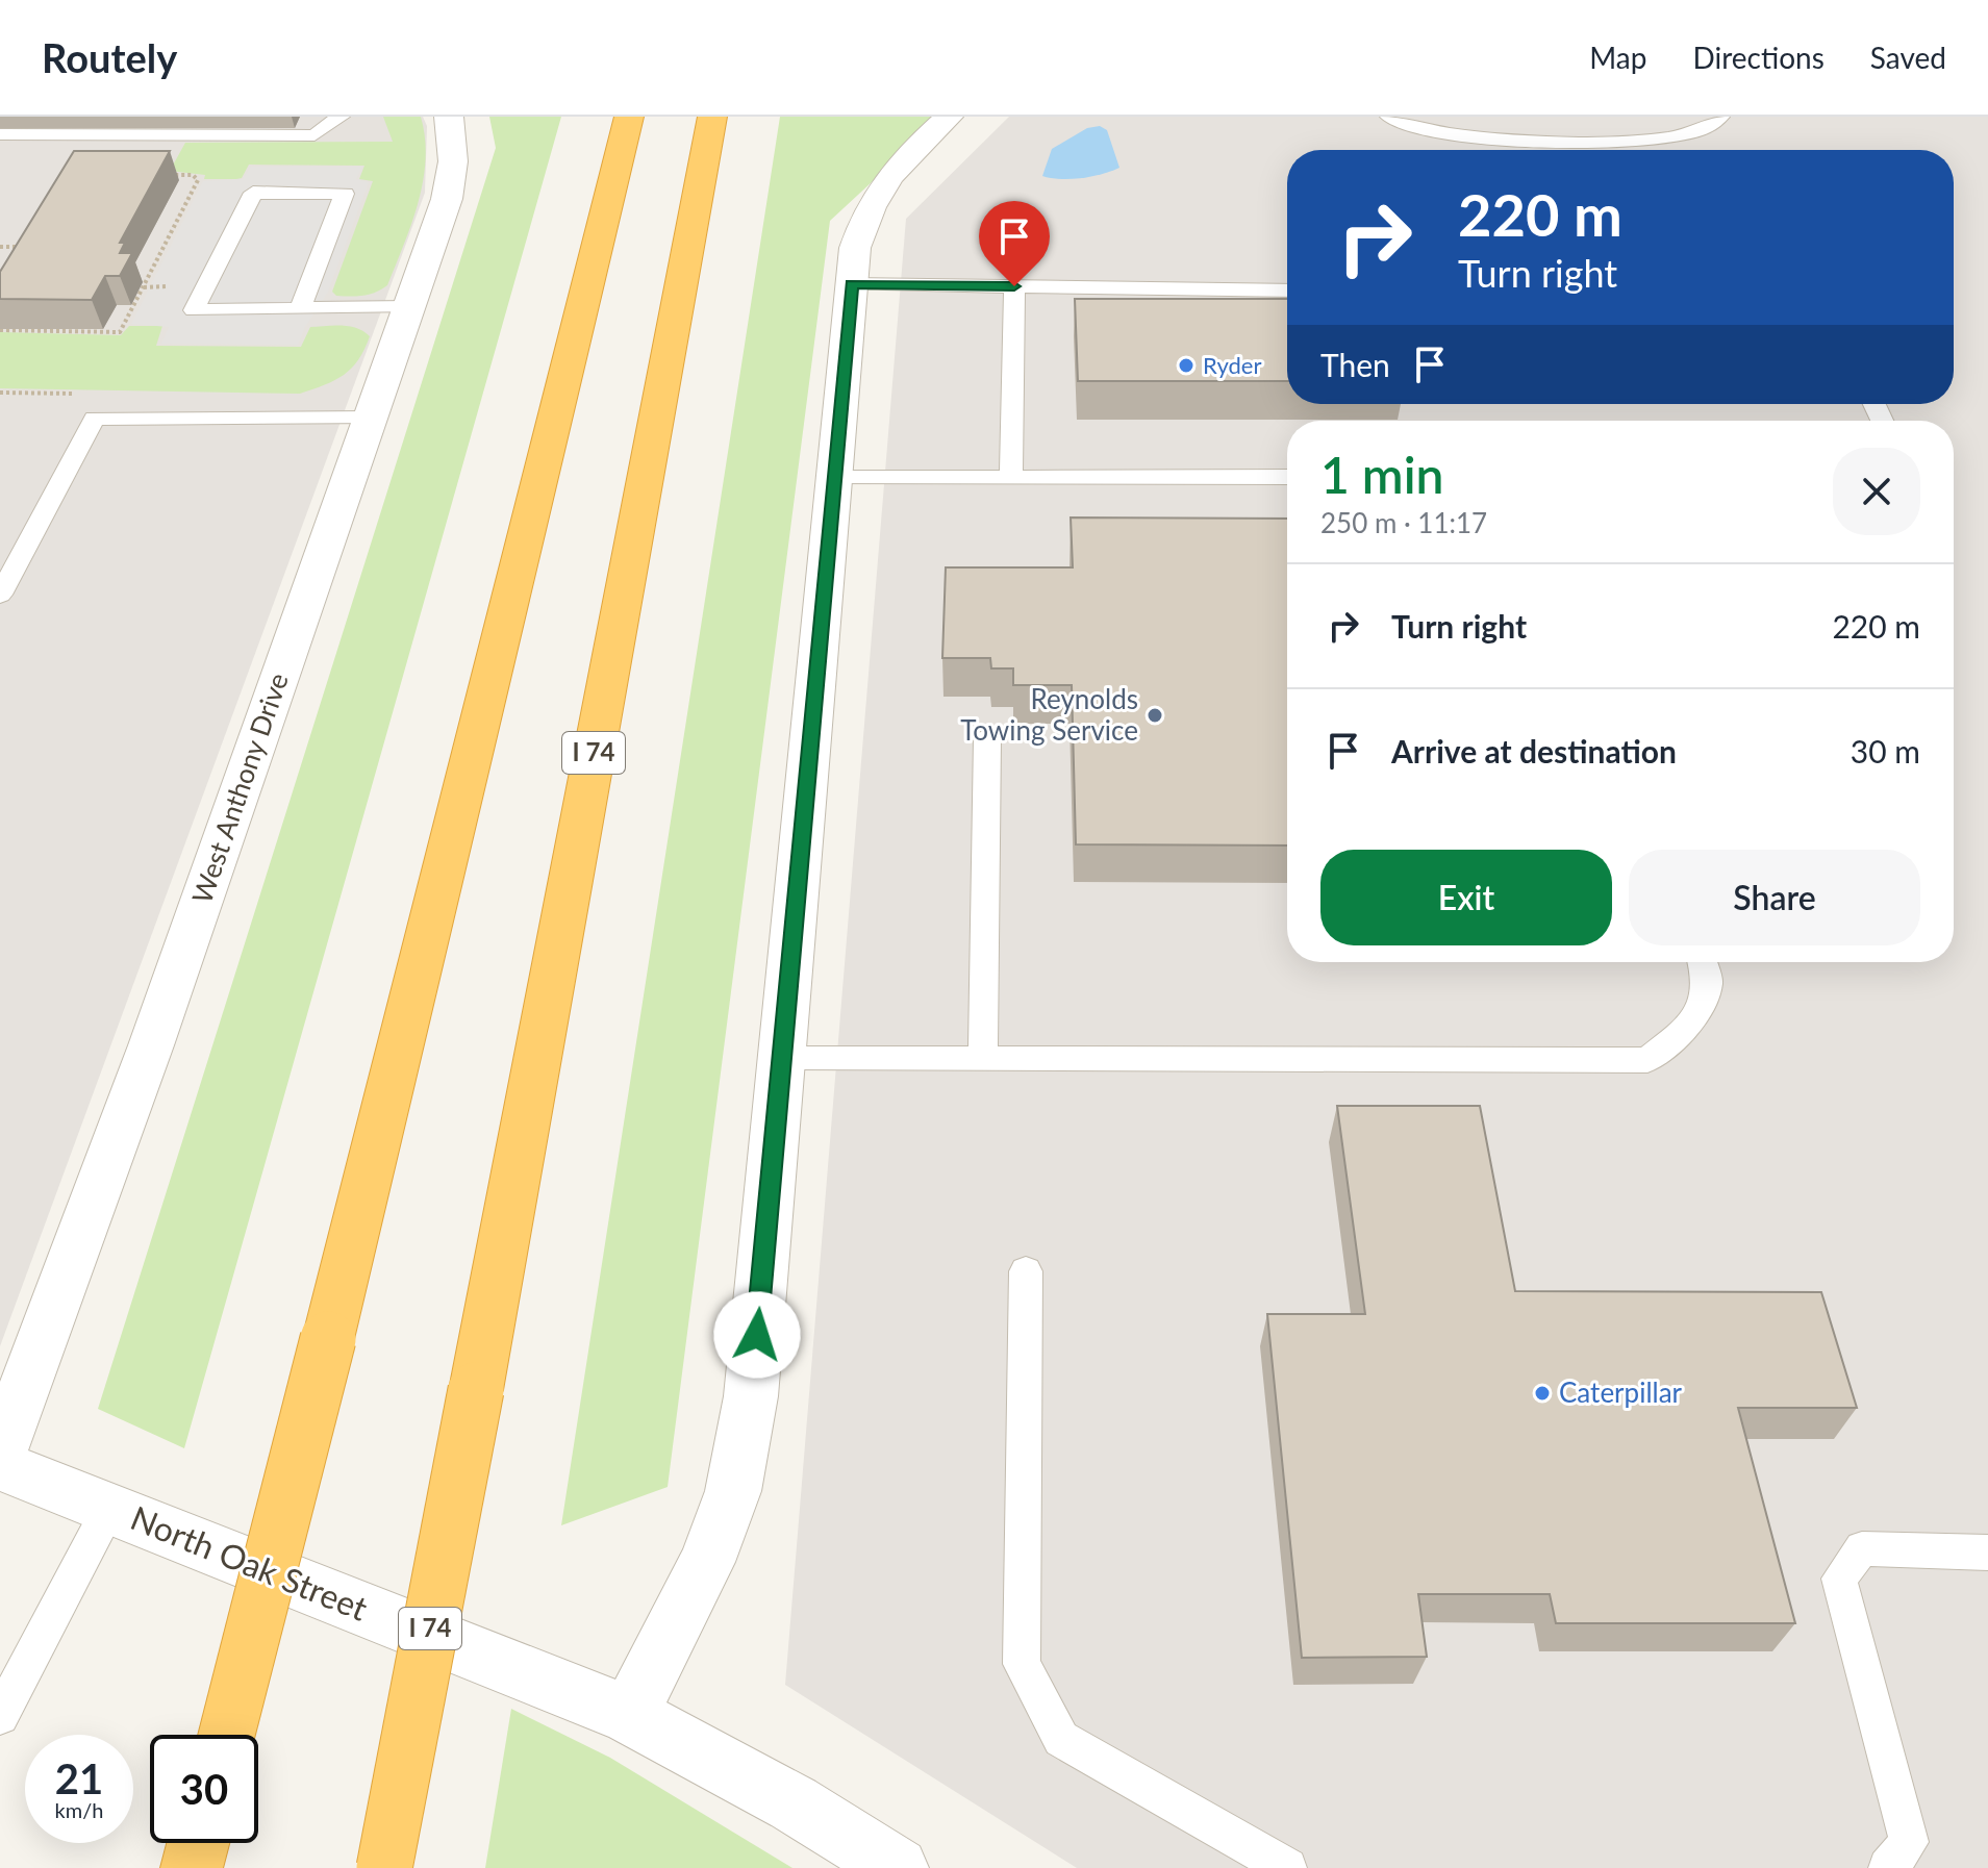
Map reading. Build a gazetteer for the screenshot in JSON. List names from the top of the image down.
{
  "streets": {
    "highway": ["I 74"],
    "street": ["West Anthony Drive", "North Oak Street"]
  },
  "places": ["Ryder", "Reynolds Towing Service", "Caterpillar"],
  "page": {
    "header": "Routely",
    "nav": ["Map", "Directions", "Saved"],
    "turn": ["220 m", "Turn right"],
    "then": "Then",
    "heading": ["1 min", "250 m · 11:17"],
    "list": [
      {
        "name": "Turn right",
        "value": "220 m"
      },
      {
        "name": "Arrive at destination",
        "value": "30 m"
      }
    ],
    "buttons": ["Exit", "Share"],
    "speed": "21 km/h",
    "limit": "30"
  }
}
